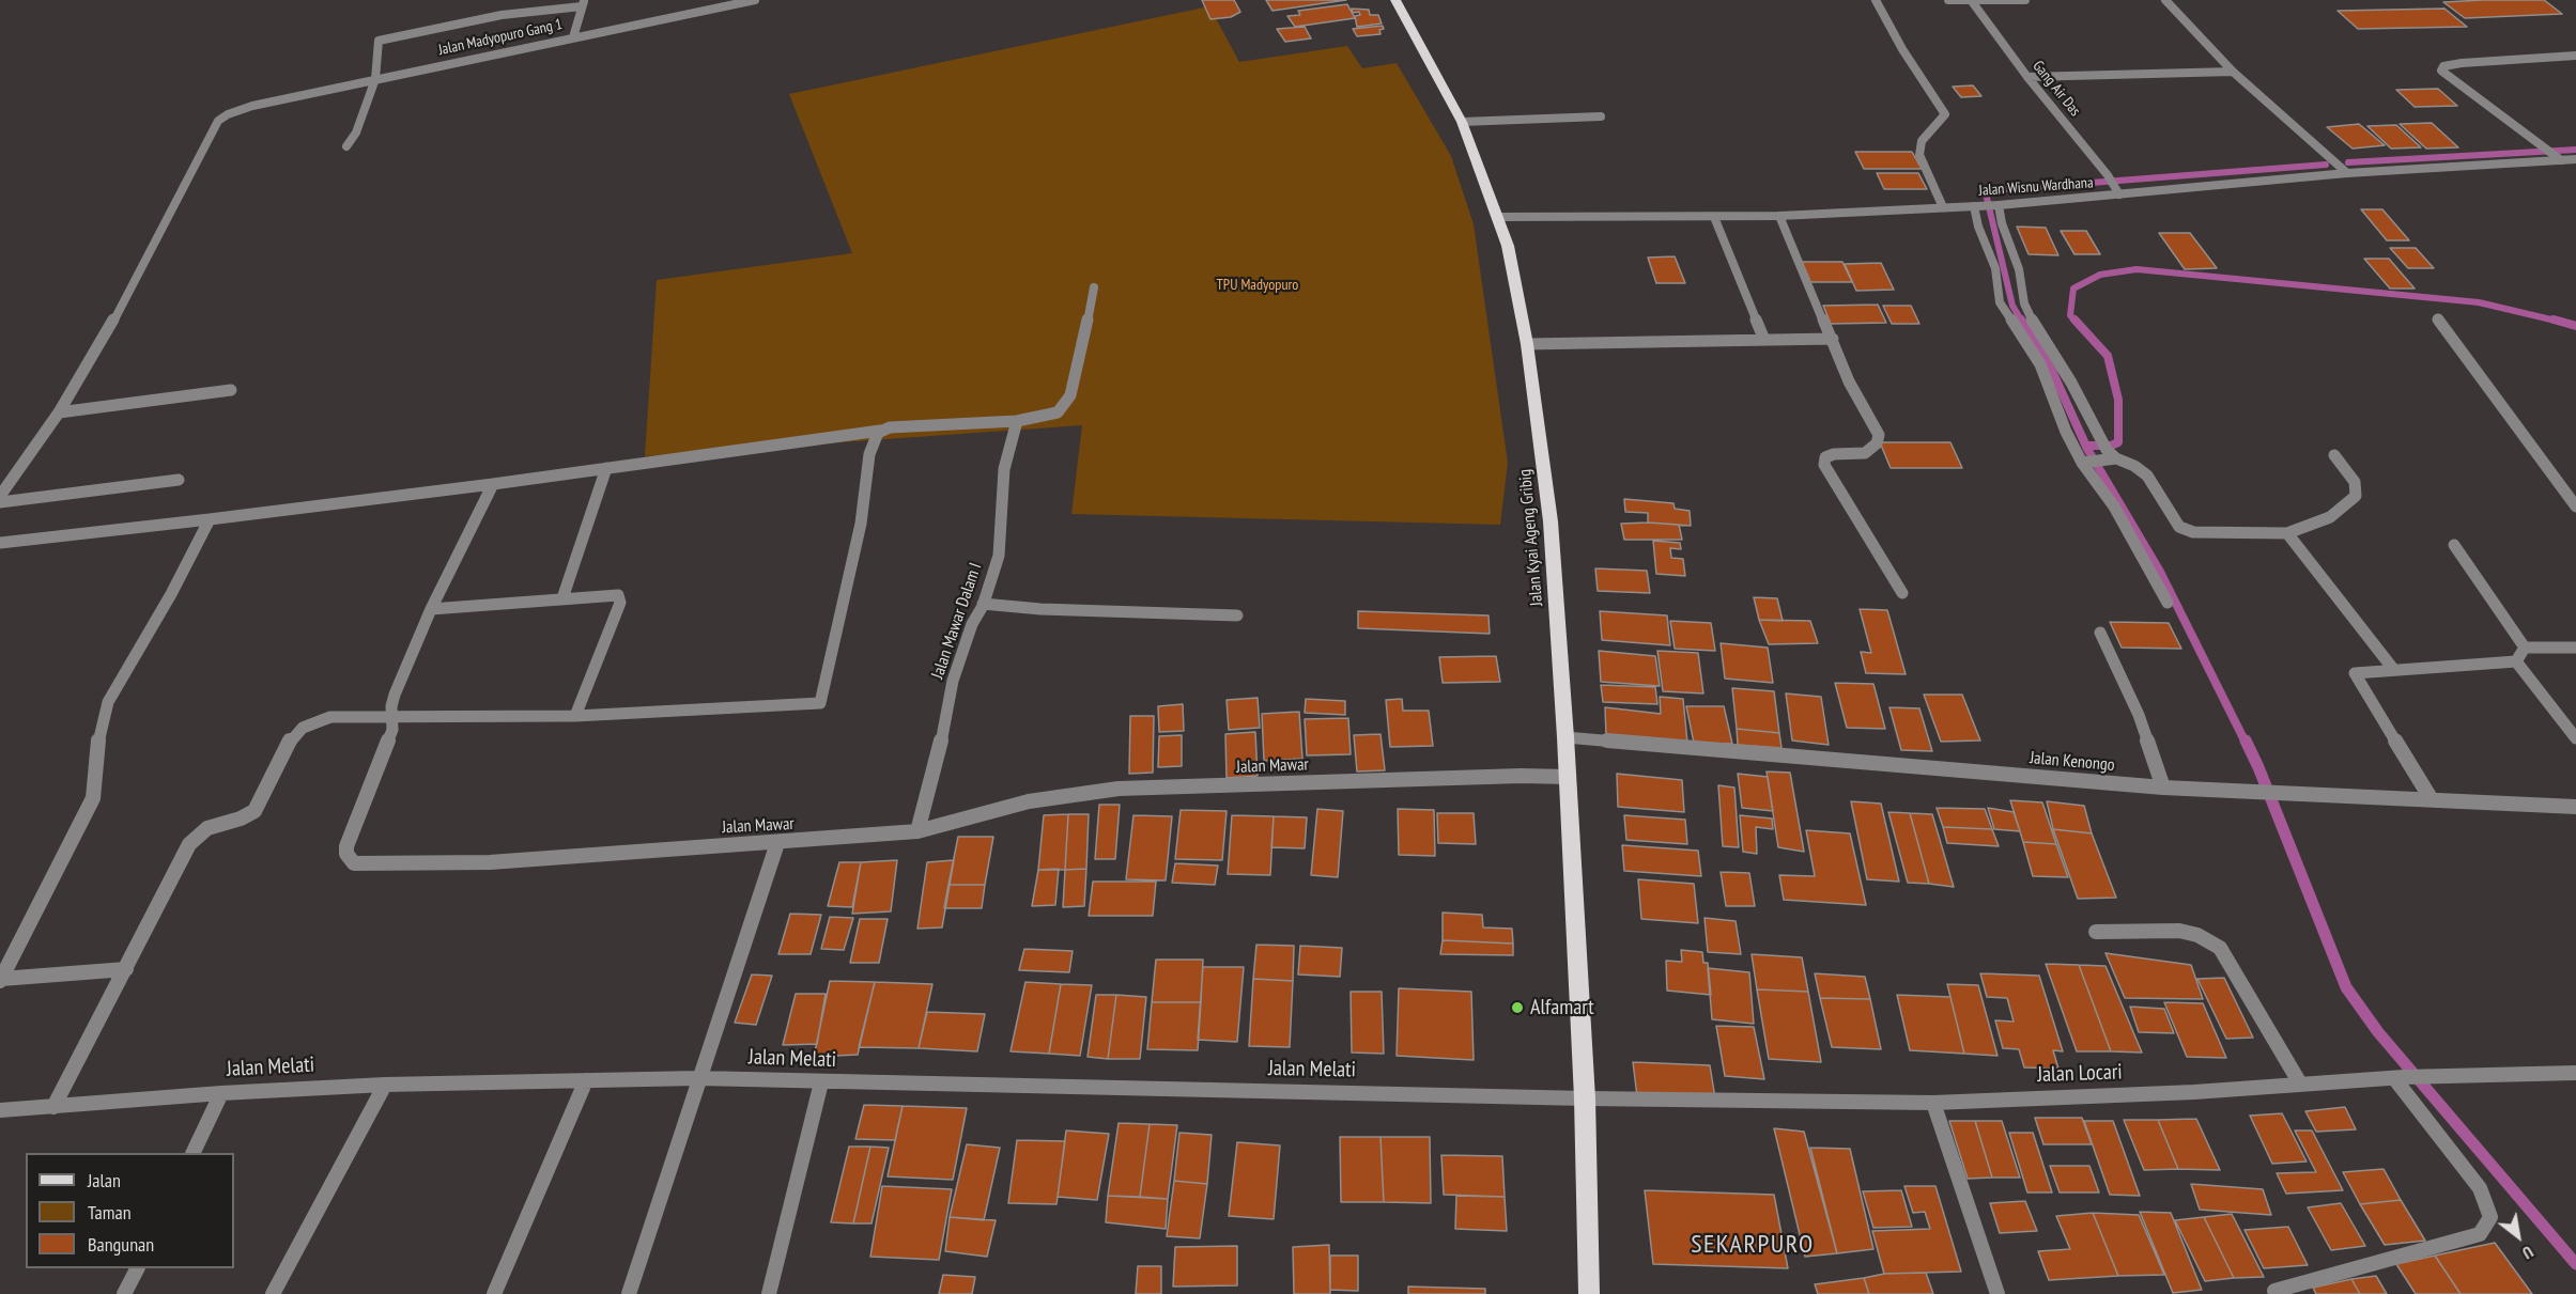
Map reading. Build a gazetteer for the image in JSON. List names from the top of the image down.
{
  "streets": {
    "main road": ["Jalan Kyai Ageng Gribig"],
    "street": [
      "Jalan Madyopuro Gang 1",
      "Gang Air Das",
      "Jalan Wisnu Wardhana",
      "Jalan Mawar Dalam I",
      "Jalan Kenongo",
      "Jalan Mawar",
      "Jalan Melati",
      "Jalan Locari"
    ]
  },
  "crossings": [
    ["Gang Air Das", "Jalan Wisnu Wardhana"],
    ["Jalan Wisnu Wardhana", "Jalan Kyai Ageng Gribig"],
    ["Jalan Kyai Ageng Gribig", "Jalan Kenongo"],
    ["Jalan Kyai Ageng Gribig", "Jalan Mawar"],
    ["Jalan Kyai Ageng Gribig", "Jalan Melati"],
    ["Jalan Kyai Ageng Gribig", "Jalan Locari"],
    ["Jalan Mawar Dalam I", "Jalan Mawar"],
    ["Jalan Melati", "Jalan Locari"]
  ],
  "districts": ["SEKARPURO"],
  "parks": ["TPU Madyopuro"],
  "places": ["Alfamart"],
  "legend": ["Jalan", "Taman", "Bangunan"],
  "north": "bottom right"
}
